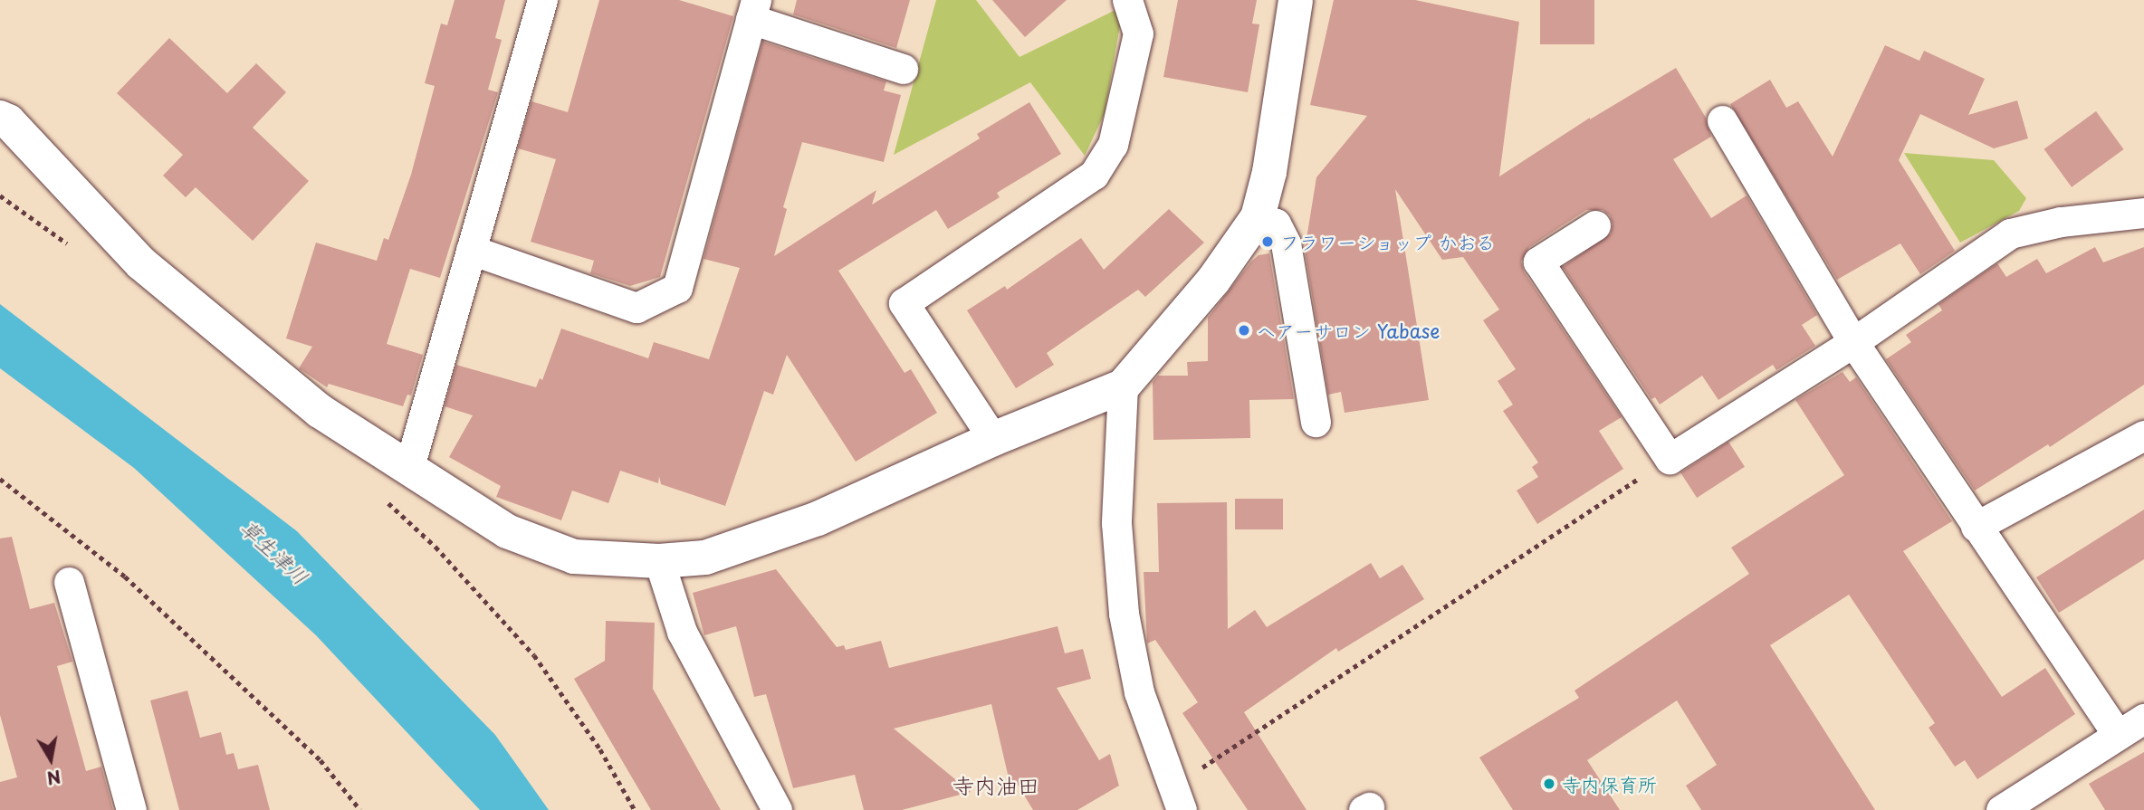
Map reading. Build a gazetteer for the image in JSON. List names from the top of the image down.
{
  "districts": ["寺内油田"],
  "water": ["草生津川"],
  "places": ["フラワーショップ かおる", "ヘアーサロン Yabase", "寺内保育所"],
  "north": "bottom"
}
